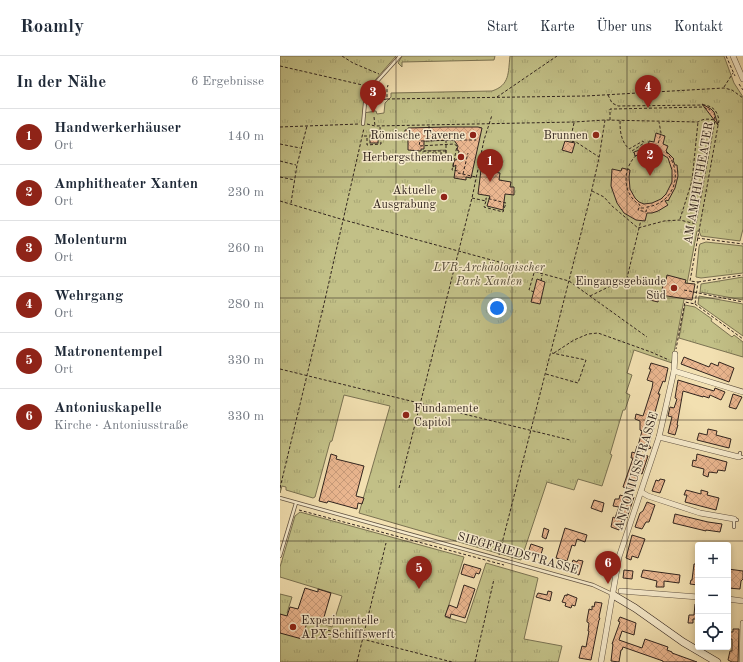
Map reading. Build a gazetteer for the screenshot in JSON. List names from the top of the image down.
{
  "streets": {
    "street": ["ANTONIUSSTRASSE", "SIEGFRIEDSTRASSE"],
    "path": ["AM AMPHITHEATER"]
  },
  "crossings": [
    ["ANTONIUSSTRASSE", "SIEGFRIEDSTRASSE"]
  ],
  "parks": ["LVR-Archäologischer Park Xanten"],
  "places": [
    "Römische Taverne",
    "Brunnen",
    "Herbergsthermen",
    "Aktuelle Ausgrabung",
    "Eingangsgebäude Süd",
    "Fundamente Capitol",
    "Experimentelle APX-Schiffswerft"
  ],
  "page": {
    "header": "Roamly",
    "nav": [
      "Start",
      "Karte",
      "Über uns",
      "Kontakt"
    ],
    "heading": ["In der Nähe", "6 Ergebnisse"],
    "pins": [
      "4",
      "3",
      "2",
      "1",
      "6",
      "5"
    ],
    "list": [
      {
        "mark": "1",
        "name": "Handwerkerhäuser",
        "note": "Ort",
        "value": "140 m"
      },
      {
        "mark": "2",
        "name": "Amphitheater Xanten",
        "note": "Ort",
        "value": "230 m"
      },
      {
        "mark": "3",
        "name": "Molenturm",
        "note": "Ort",
        "value": "260 m"
      },
      {
        "mark": "4",
        "name": "Wehrgang",
        "note": "Ort",
        "value": "280 m"
      },
      {
        "mark": "5",
        "name": "Matronentempel",
        "note": "Ort",
        "value": "330 m"
      },
      {
        "mark": "6",
        "name": "Antoniuskapelle",
        "note": "Kirche · Antoniusstraße",
        "value": "330 m"
      }
    ],
    "map_buttons": ["+", "−"]
  }
}
